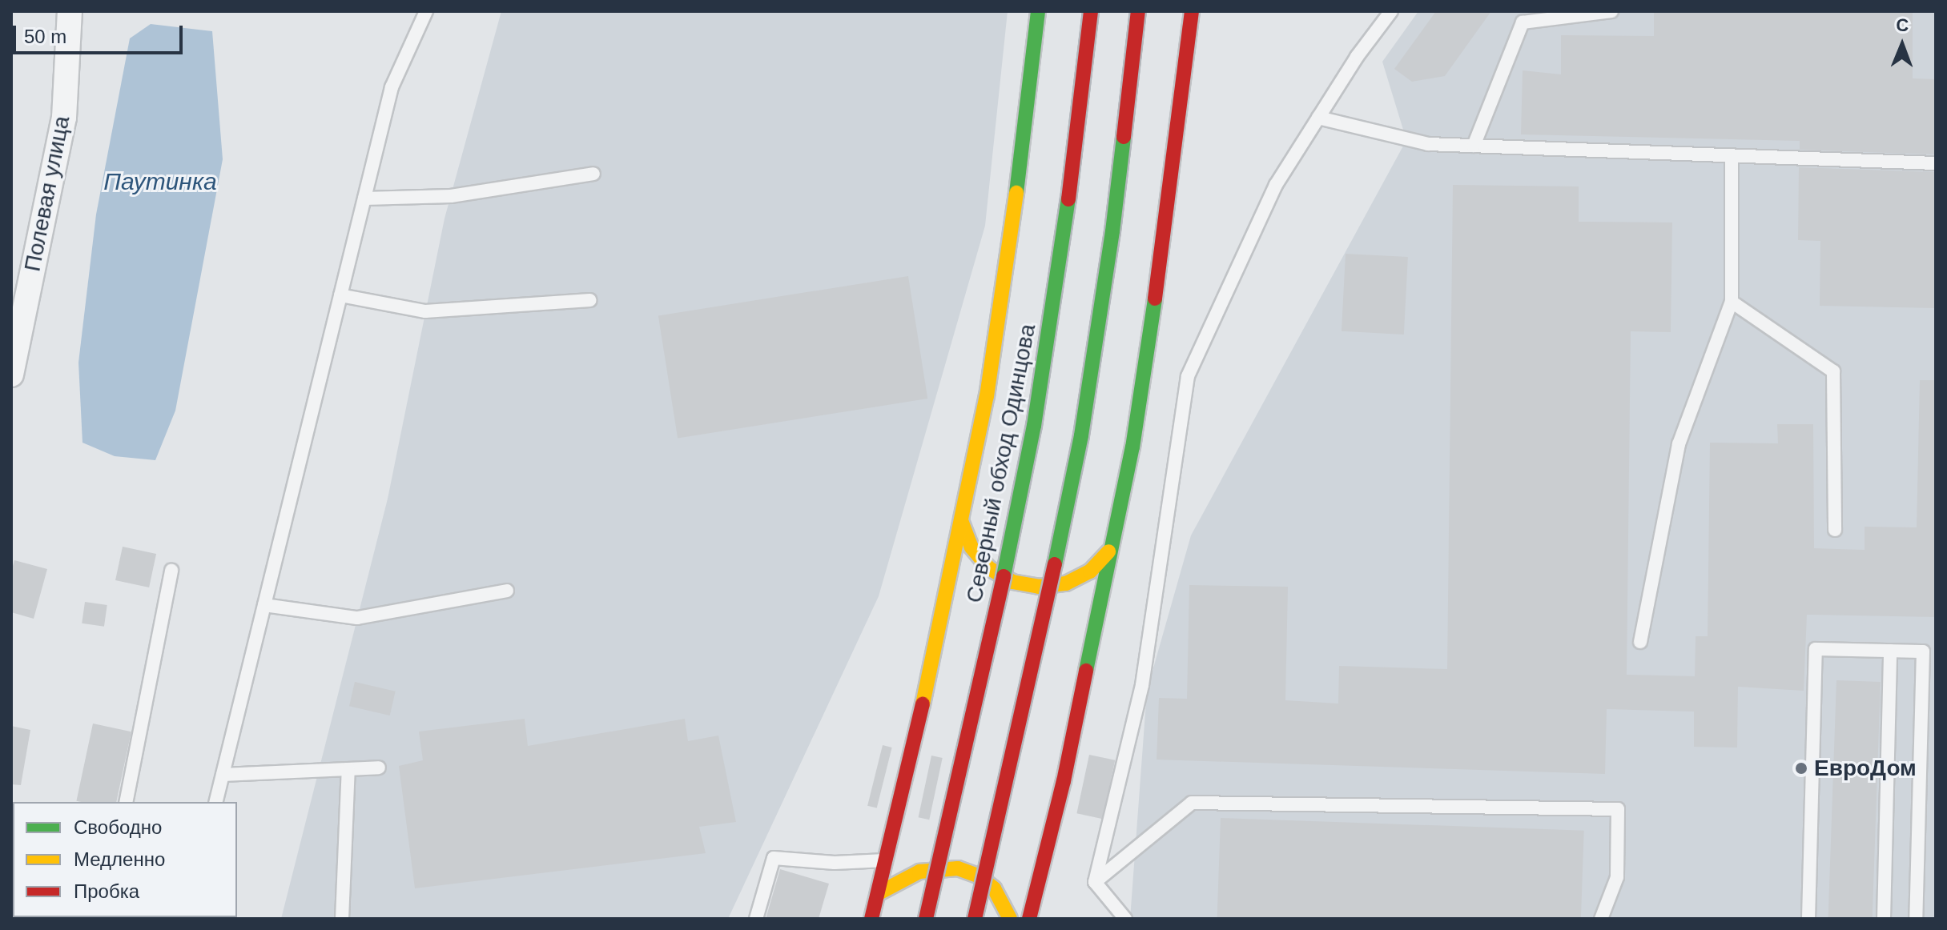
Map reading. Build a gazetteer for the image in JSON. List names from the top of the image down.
{
  "streets": {
    "main road": ["Северный обход Одинцова"],
    "street": ["Полевая улица"]
  },
  "water": ["Паутинка"],
  "places": ["ЕвроДом"],
  "legend": ["Свободно", "Медленно", "Пробка"],
  "scale_bar": "50 m",
  "north": "top"
}
